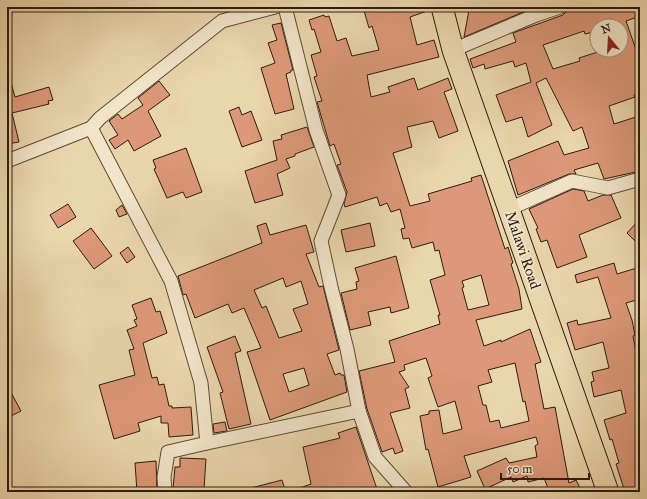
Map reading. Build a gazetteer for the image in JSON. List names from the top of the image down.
{
  "streets": {
    "main road": ["Malawi Road"]
  },
  "scale_bar": "50 m",
  "north": "top"
}
